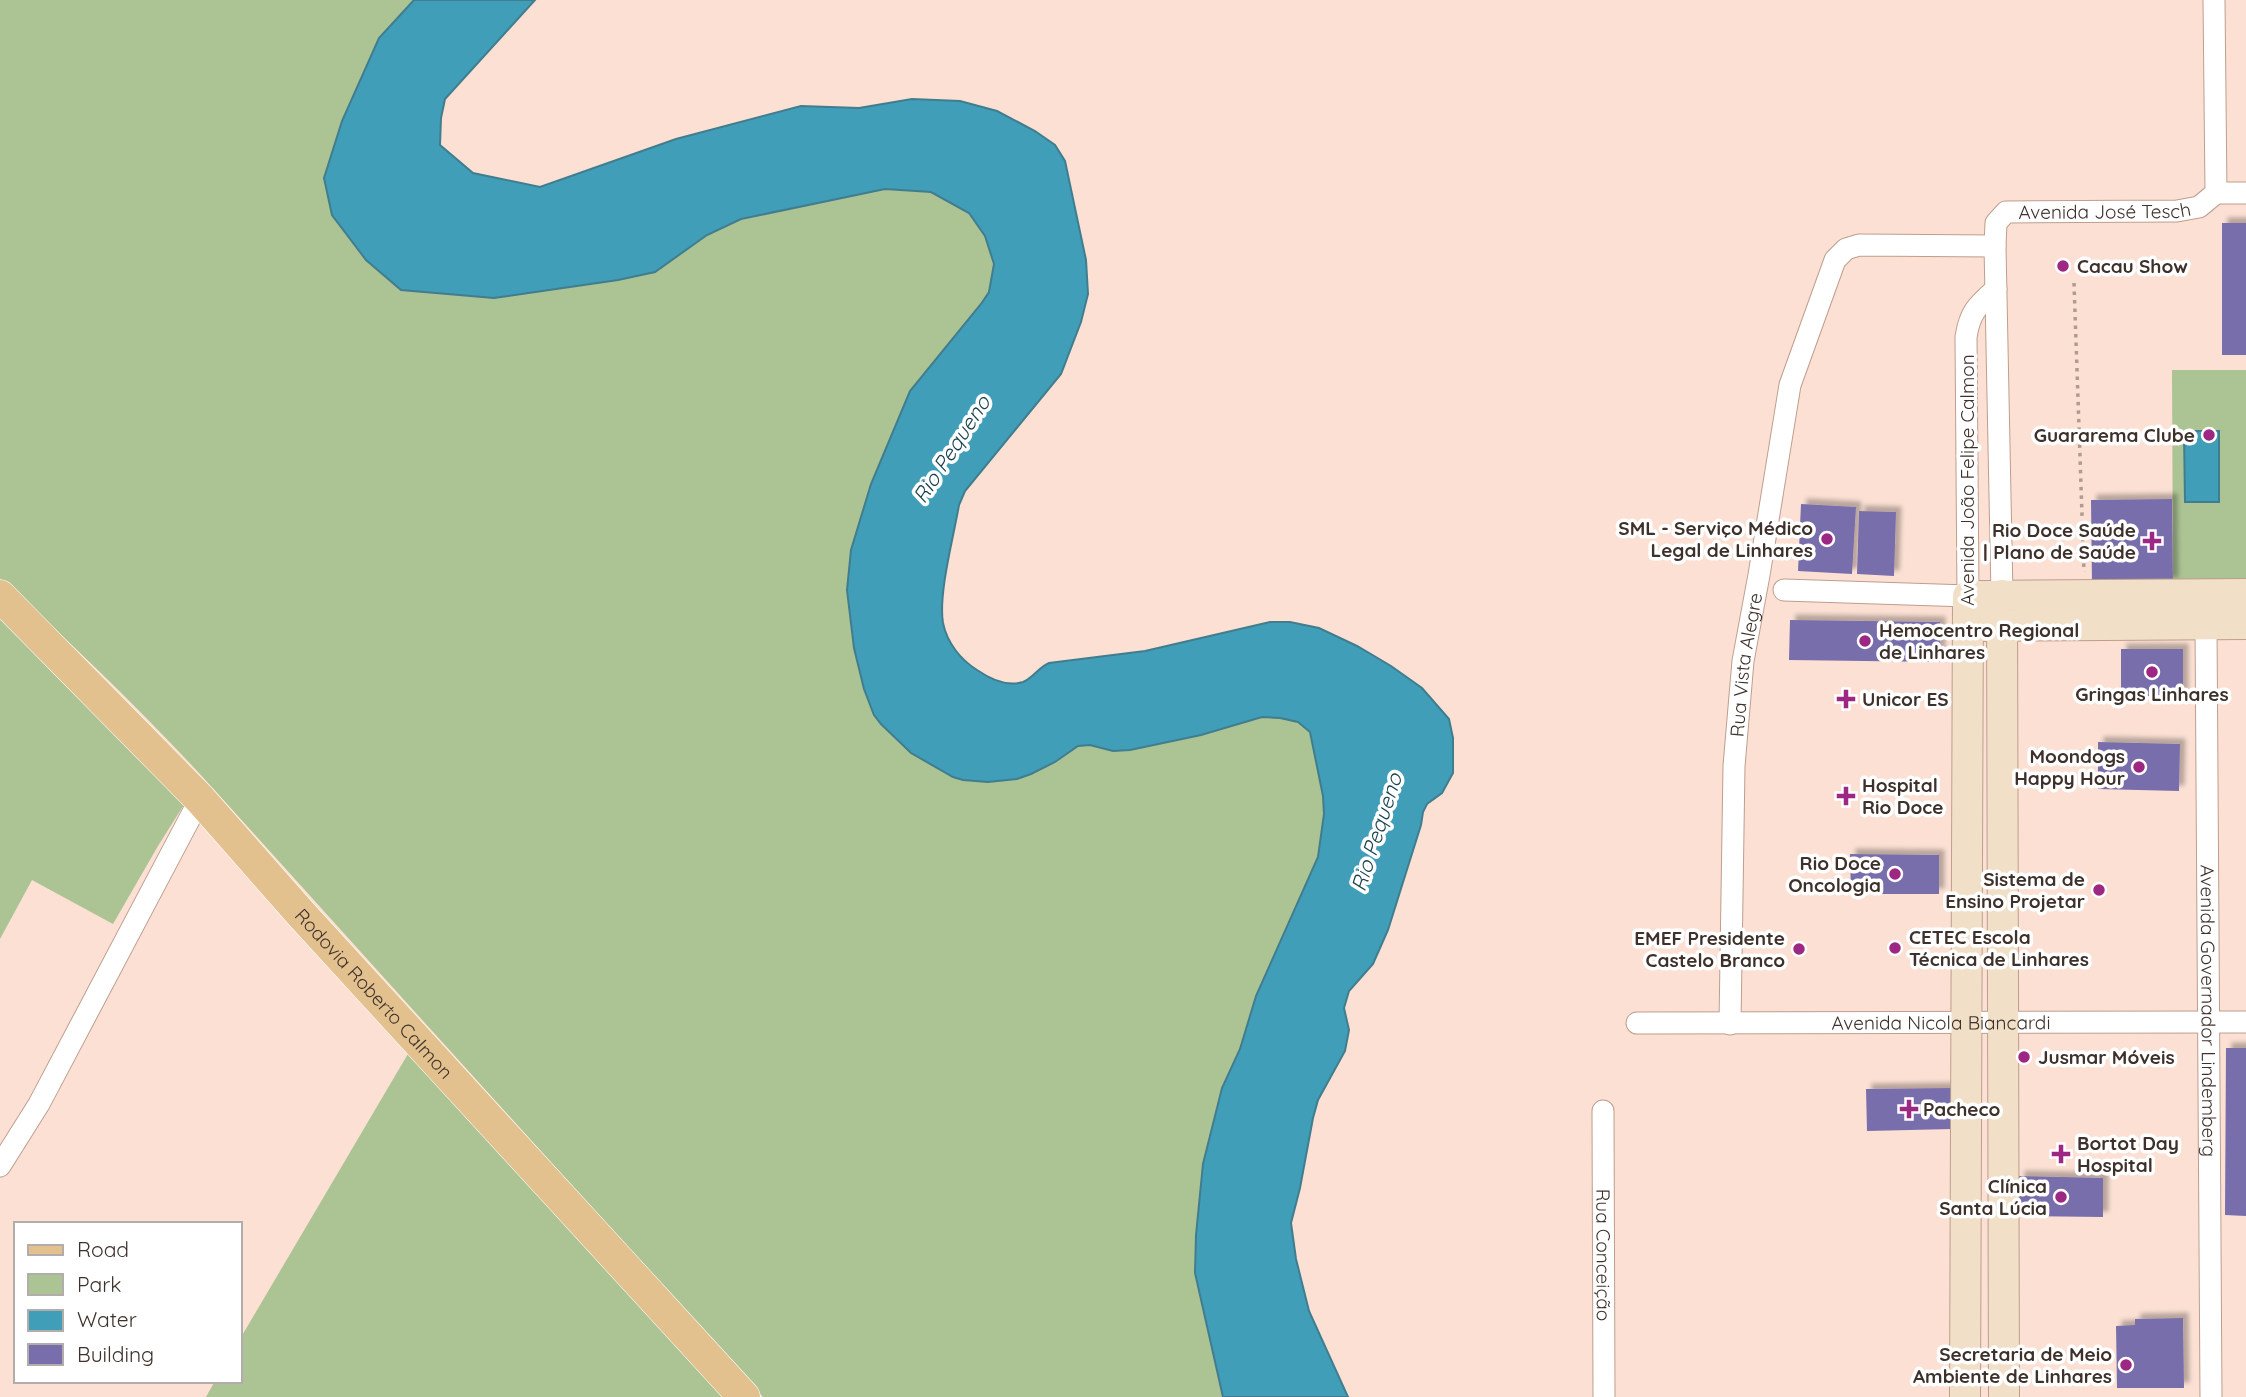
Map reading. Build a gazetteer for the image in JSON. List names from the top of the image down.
{
  "streets": {
    "main road": ["Avenida João Felipe Calmon", "Rodovia Roberto Calmon"],
    "street": [
      "Avenida José Tesch",
      "Rua Vista Alegre",
      "Avenida Governador Lindemberg",
      "Avenida Nicola Biancardi",
      "Rua Conceição"
    ]
  },
  "crossings": [
    ["Avenida José Tesch", "Avenida João Felipe Calmon"],
    ["Avenida José Tesch", "Rua Vista Alegre"],
    ["Avenida João Felipe Calmon", "Rua Vista Alegre"],
    ["Avenida João Felipe Calmon", "Avenida Nicola Biancardi"],
    ["Rua Vista Alegre", "Avenida Nicola Biancardi"],
    ["Avenida Governador Lindemberg", "Avenida Nicola Biancardi"]
  ],
  "water": ["Rio Pequeno"],
  "places": {
    "other": [
      "Cacau Show",
      "Guararema Clube",
      "SML - Serviço Médico Legal de Linhares",
      "Hemocentro Regional de Linhares",
      "Gringas Linhares",
      "Moondogs Happy Hour",
      "Rio Doce Oncologia",
      "Sistema de Ensino Projetar",
      "CETEC Escola Técnica de Linhares",
      "EMEF Presidente Castelo Branco",
      "Jusmar Móveis",
      "Clínica Santa Lúcia",
      "Secretaria de Meio Ambiente de Linhares"
    ],
    "health": [
      "Rio Doce Saúde | Plano de Saúde",
      "Unicor ES",
      "Hospital Rio Doce",
      "Pacheco",
      "Bortot Day Hospital"
    ]
  },
  "legend": [
    "Road",
    "Park",
    "Water",
    "Building"
  ]
}
